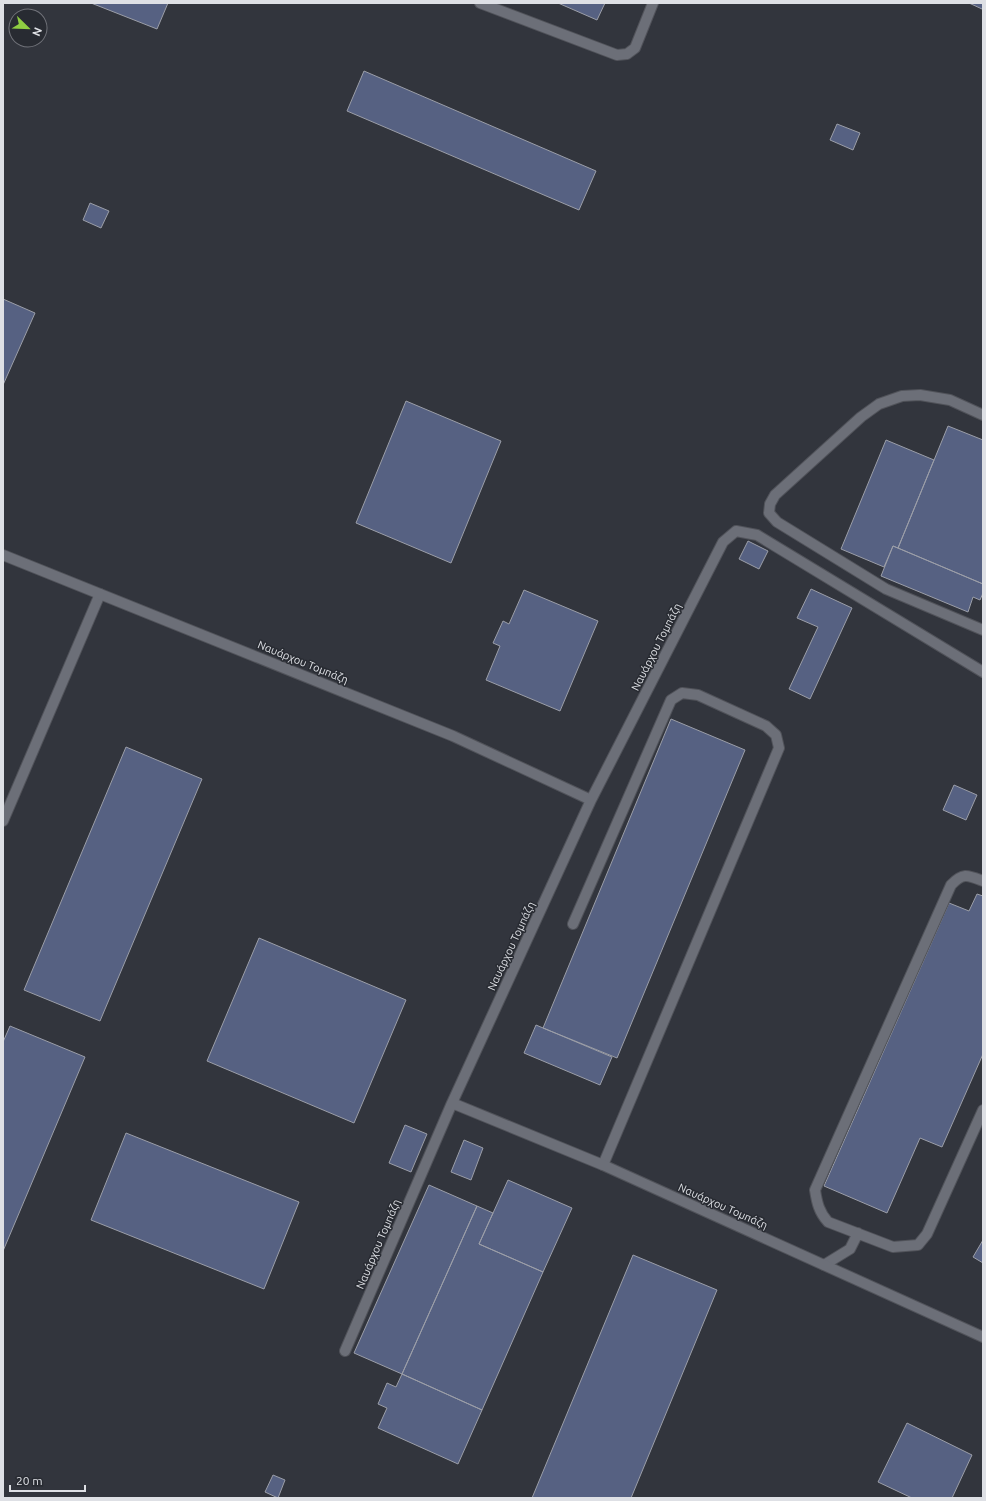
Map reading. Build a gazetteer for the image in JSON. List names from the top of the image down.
{
  "streets": {
    "street": ["Ναυάρχου Τομπάζη"]
  },
  "scale_bar": "20 m",
  "north": "bottom right"
}
